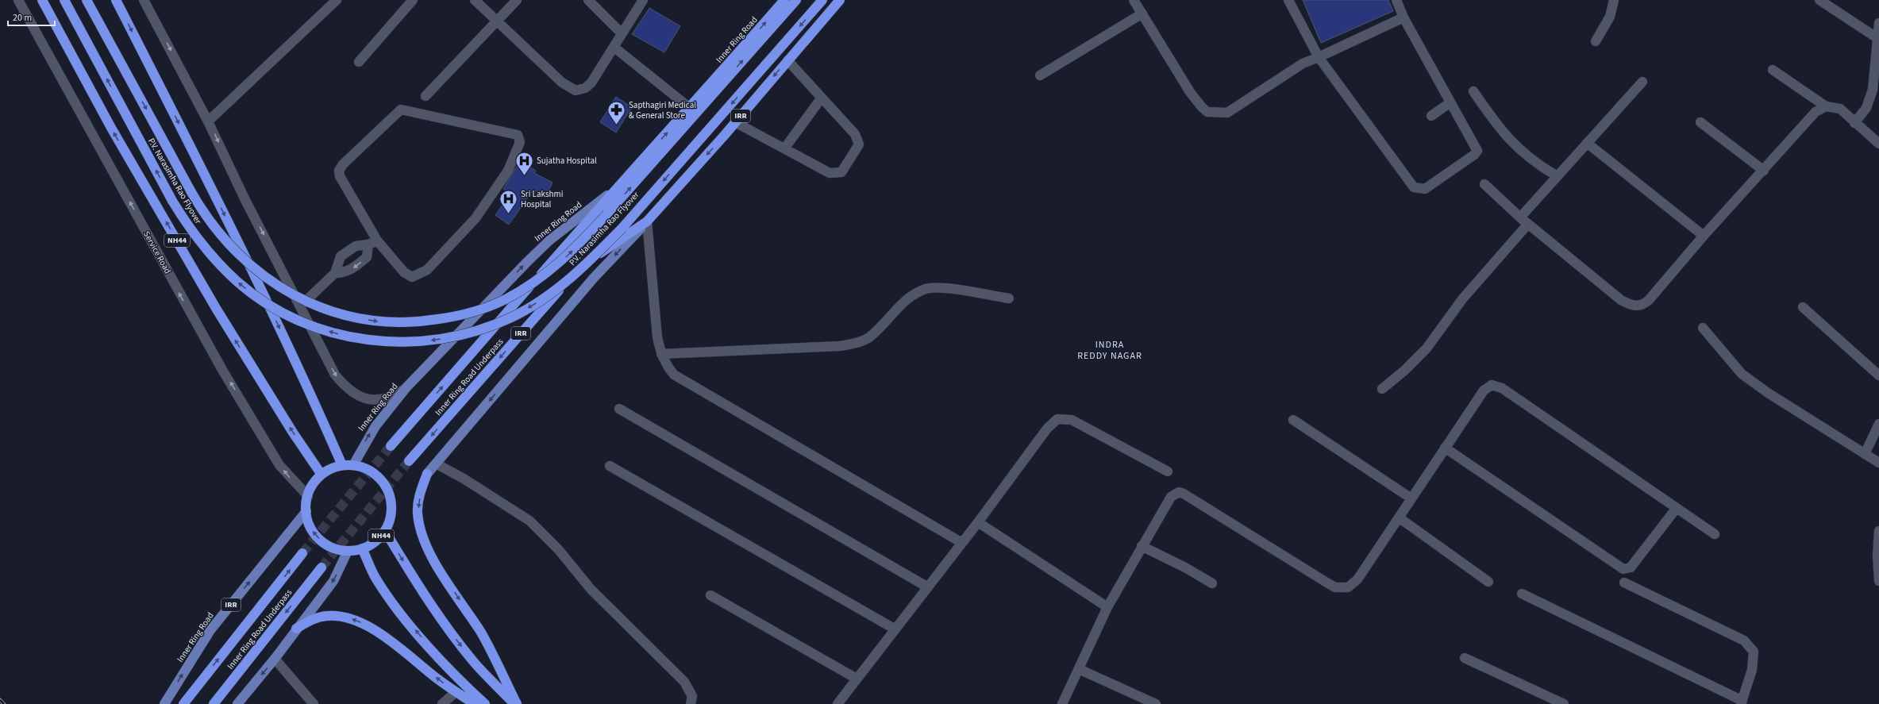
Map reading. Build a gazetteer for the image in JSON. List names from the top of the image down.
{
  "streets": {
    "highway": [
      "Inner Ring Road",
      "IRR",
      "P.V. Narasimha Rao Flyover",
      "NH44",
      "Inner Ring Road Underpass"
    ],
    "street": ["Service Road"]
  },
  "crossings": [
    ["Inner Ring Road", "NH44"],
    ["Inner Ring Road", "Service Road"],
    ["Inner Ring Road", "Inner Ring Road Underpass"],
    ["IRR", "Inner Ring Road Underpass"],
    ["NH44", "Service Road"]
  ],
  "one_way": ["Inner Ring Road", "Service Road"],
  "districts": ["INDRA REDDY NAGAR"],
  "places": {
    "pharmacy": ["Sapthagiri Medical & General Store"],
    "hospital": ["Sujatha Hospital", "Sri Lakshmi Hospital"]
  },
  "scale_bar": "20 m"
}
